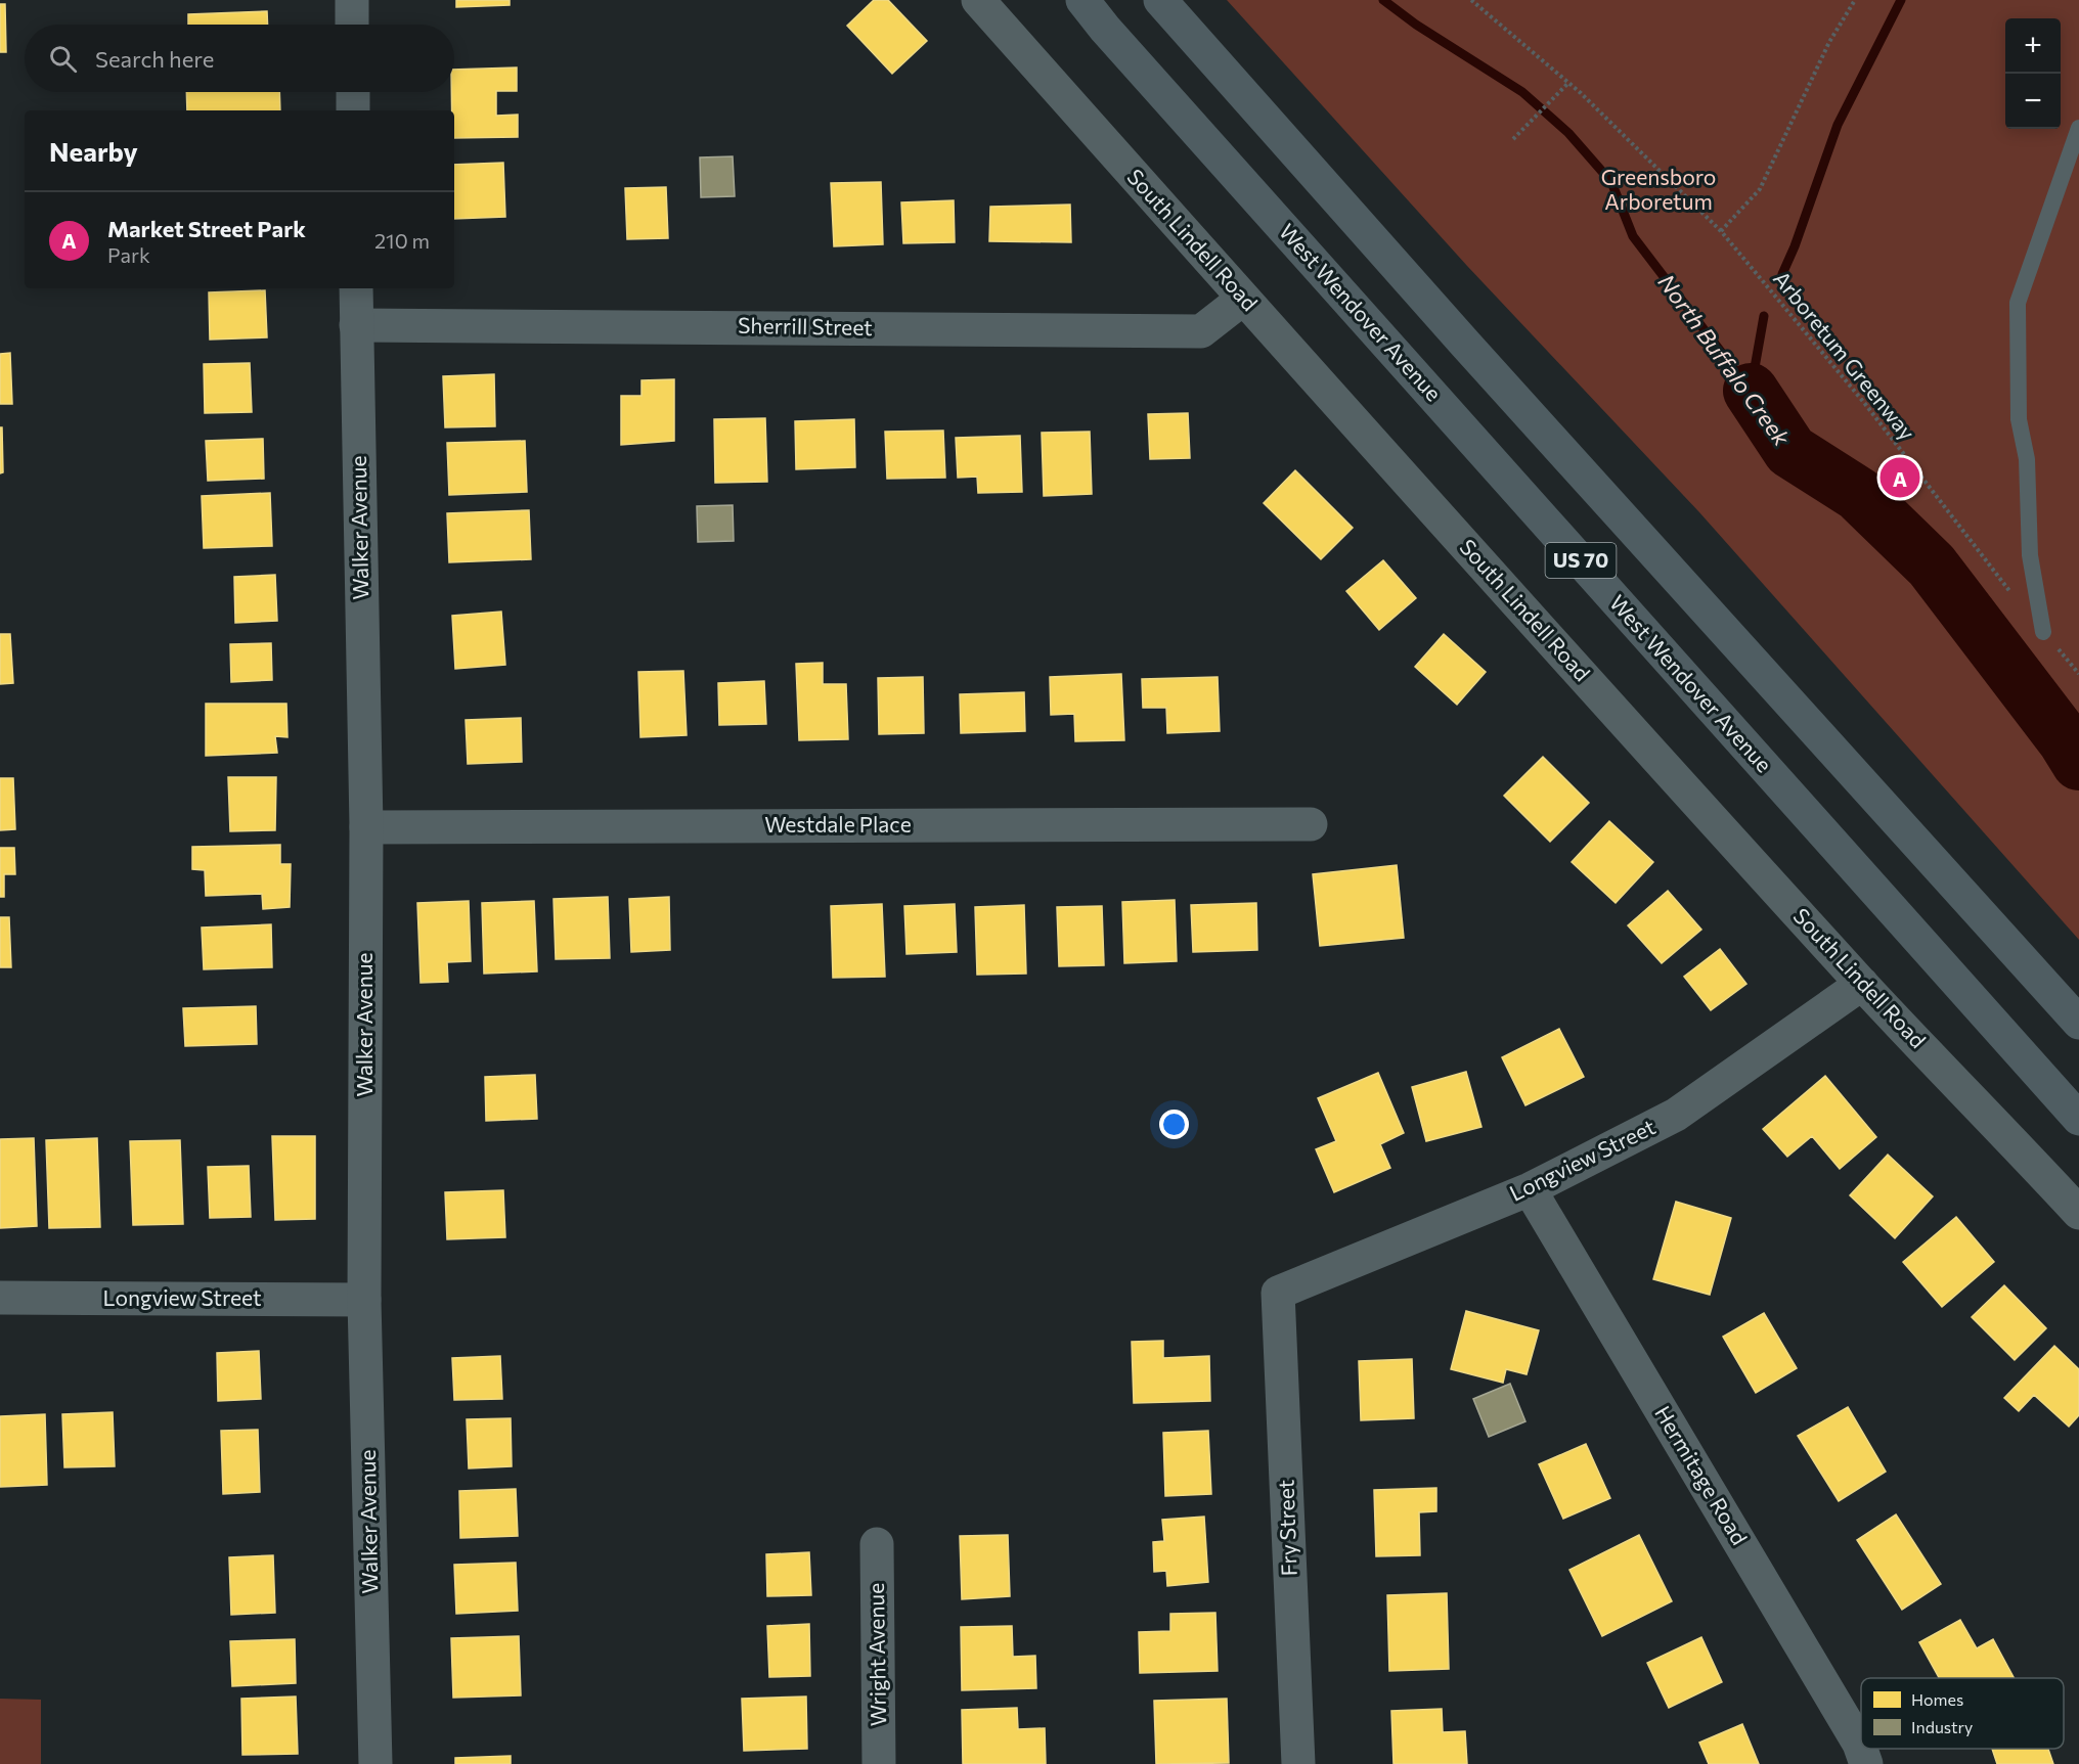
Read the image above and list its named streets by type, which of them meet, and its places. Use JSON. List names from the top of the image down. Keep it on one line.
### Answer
{"streets":{"highway":["West Wendover Avenue","US 70"],"street":["South Lindell Road","Sherrill Street","Walker Avenue","Westdale Place","Longview Street","Hermitage Road","Fry Street","Wright Avenue"],"path":["Arboretum Greenway"]},"crossings":[["South Lindell Road","Sherrill Street"],["South Lindell Road","Longview Street"],["Sherrill Street","Walker Avenue"],["Walker Avenue","Westdale Place"],["Walker Avenue","Longview Street"],["Longview Street","Hermitage Road"],["Longview Street","Fry Street"]],"water":["North Buffalo Creek"],"parks":["Greensboro Arboretum"],"legend":["Homes","Industry"],"page":{"map_buttons":["+","−"],"search":"Search here","heading":"Nearby","list":[{"mark":"A","name":"Market Street Park","note":"Park","value":"210 m"}],"pins":"A"}}
